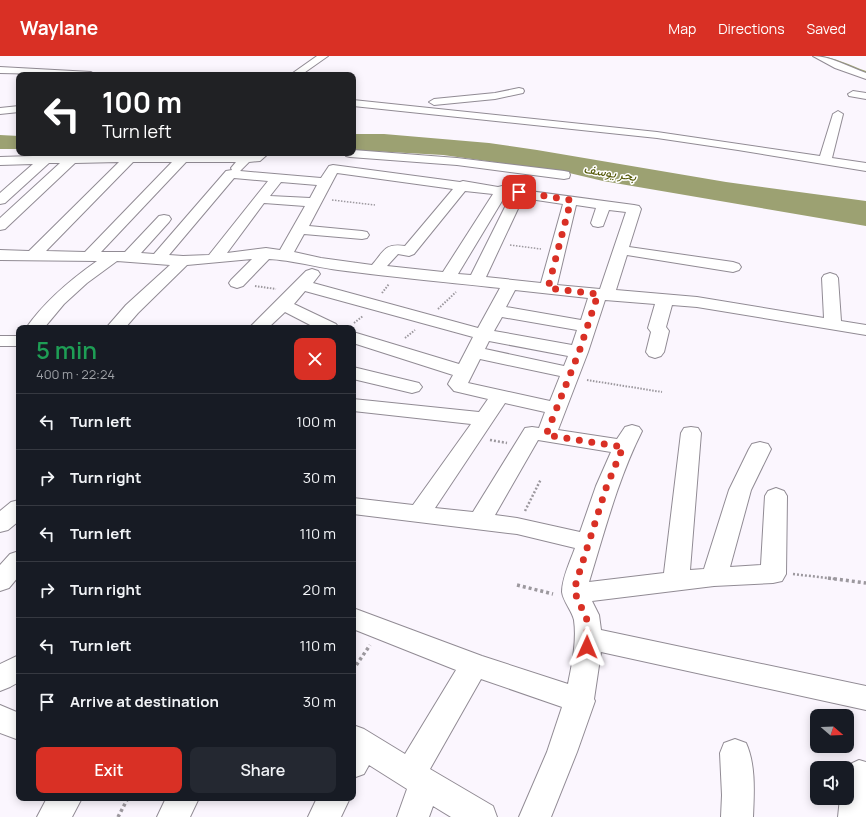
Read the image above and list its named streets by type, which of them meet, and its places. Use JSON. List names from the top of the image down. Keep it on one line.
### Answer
{"water":["بحر يوسف"],"north":"right","page":{"header":"Waylane","nav":["Map","Directions","Saved"],"turn":["100 m","Turn left"],"heading":["5 min","400 m · 22:24"],"list":[{"name":"Turn left","value":"100 m"},{"name":"Turn right","value":"30 m"},{"name":"Turn left","value":"110 m"},{"name":"Turn right","value":"20 m"},{"name":"Turn left","value":"110 m"},{"name":"Arrive at destination","value":"30 m"}],"buttons":["Exit","Share"]}}
